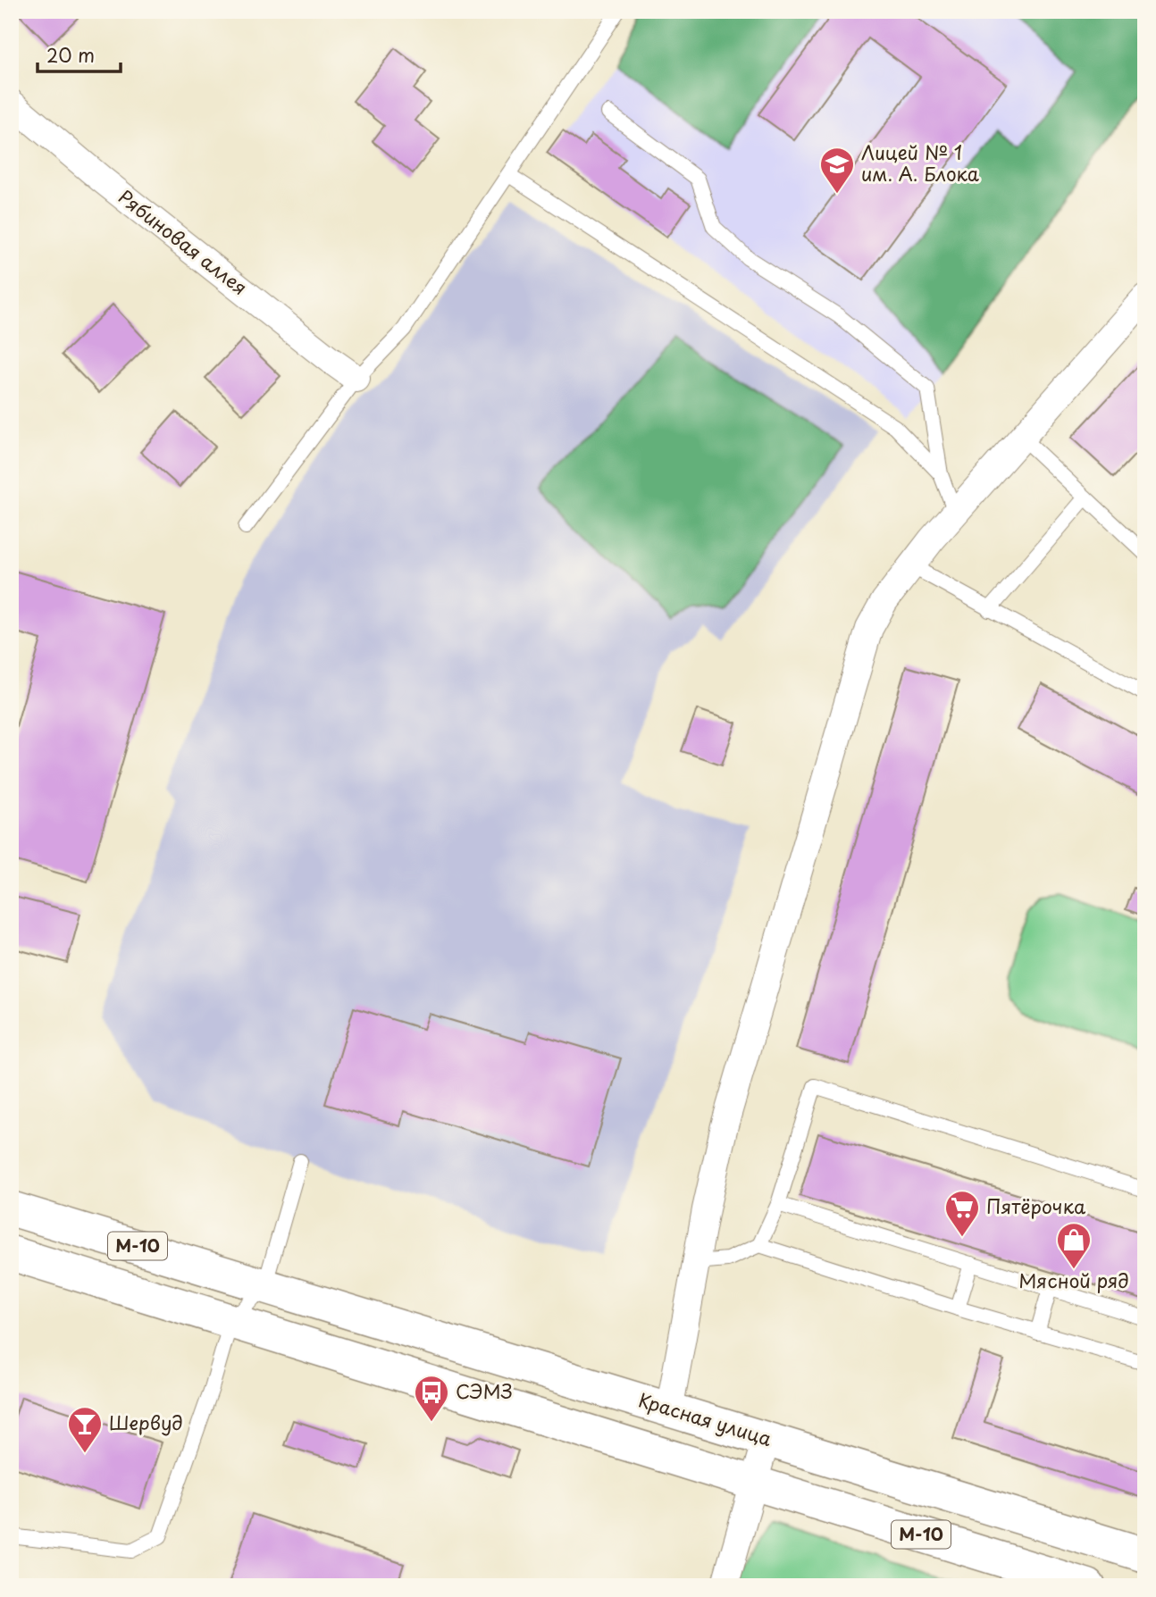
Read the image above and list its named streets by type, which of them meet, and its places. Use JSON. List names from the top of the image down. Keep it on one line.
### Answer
{"streets":{"highway":["М-10","Красная улица"],"street":["Рябиновая аллея"]},"crossings":[["М-10","Красная улица"]],"places":{"school or university":["Лицей № 1 им. А. Блока"],"supermarket":["Пятёрочка"],"shop":["Мясной ряд"],"bus stop":["СЭМЗ"],"bar":["Шервуд"]},"scale_bar":"20 m"}
